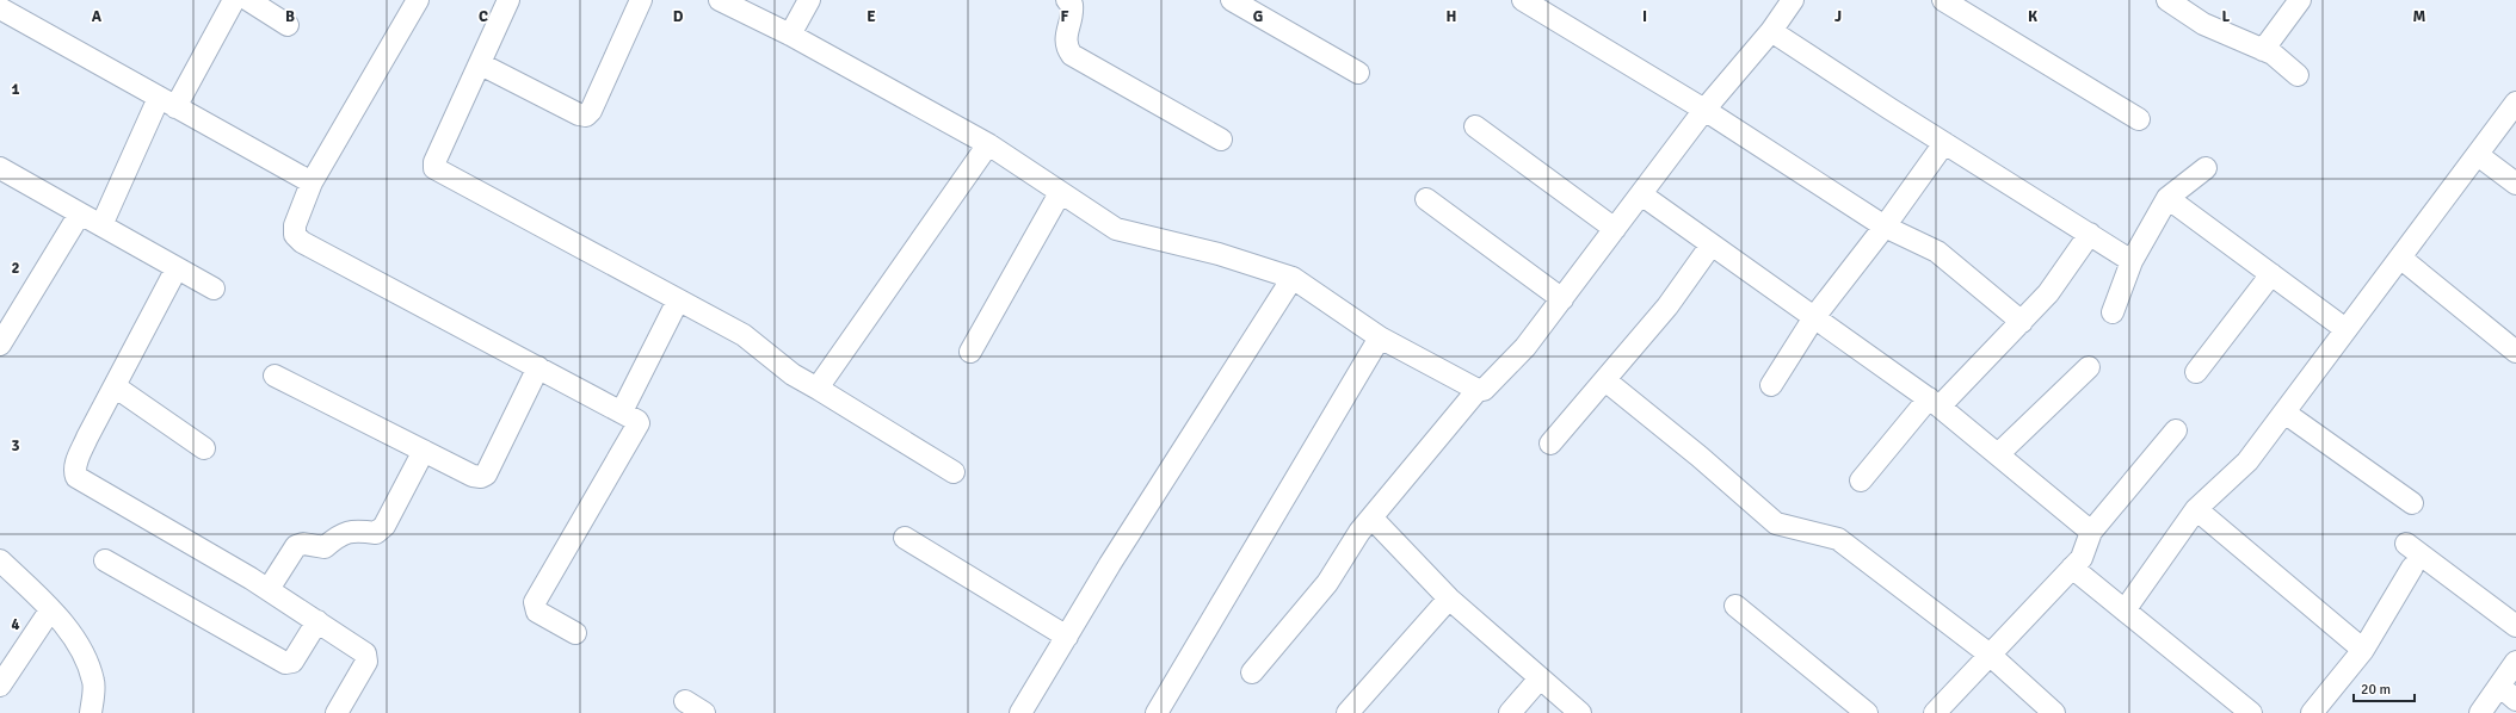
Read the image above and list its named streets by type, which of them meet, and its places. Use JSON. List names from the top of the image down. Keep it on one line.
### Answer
{"scale_bar":"20 m","grid":{"columns":["A","B","C","D","E","F","G","H","I","J","K","L","M"],"rows":["1","2","3","4"]}}
